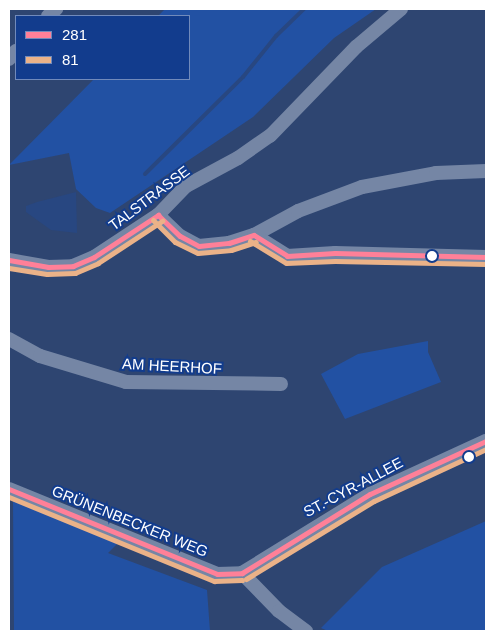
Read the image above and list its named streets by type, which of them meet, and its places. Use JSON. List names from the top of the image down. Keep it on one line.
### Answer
{"streets":{"street":["TALSTRASSE","AM HEERHOF","ST.-CYR-ALLEE","GRÜNENBECKER WEG"]},"crossings":[["ST.-CYR-ALLEE","GRÜNENBECKER WEG"]],"lines":["transit line 281","transit line 81"],"legend":["281","81"]}
